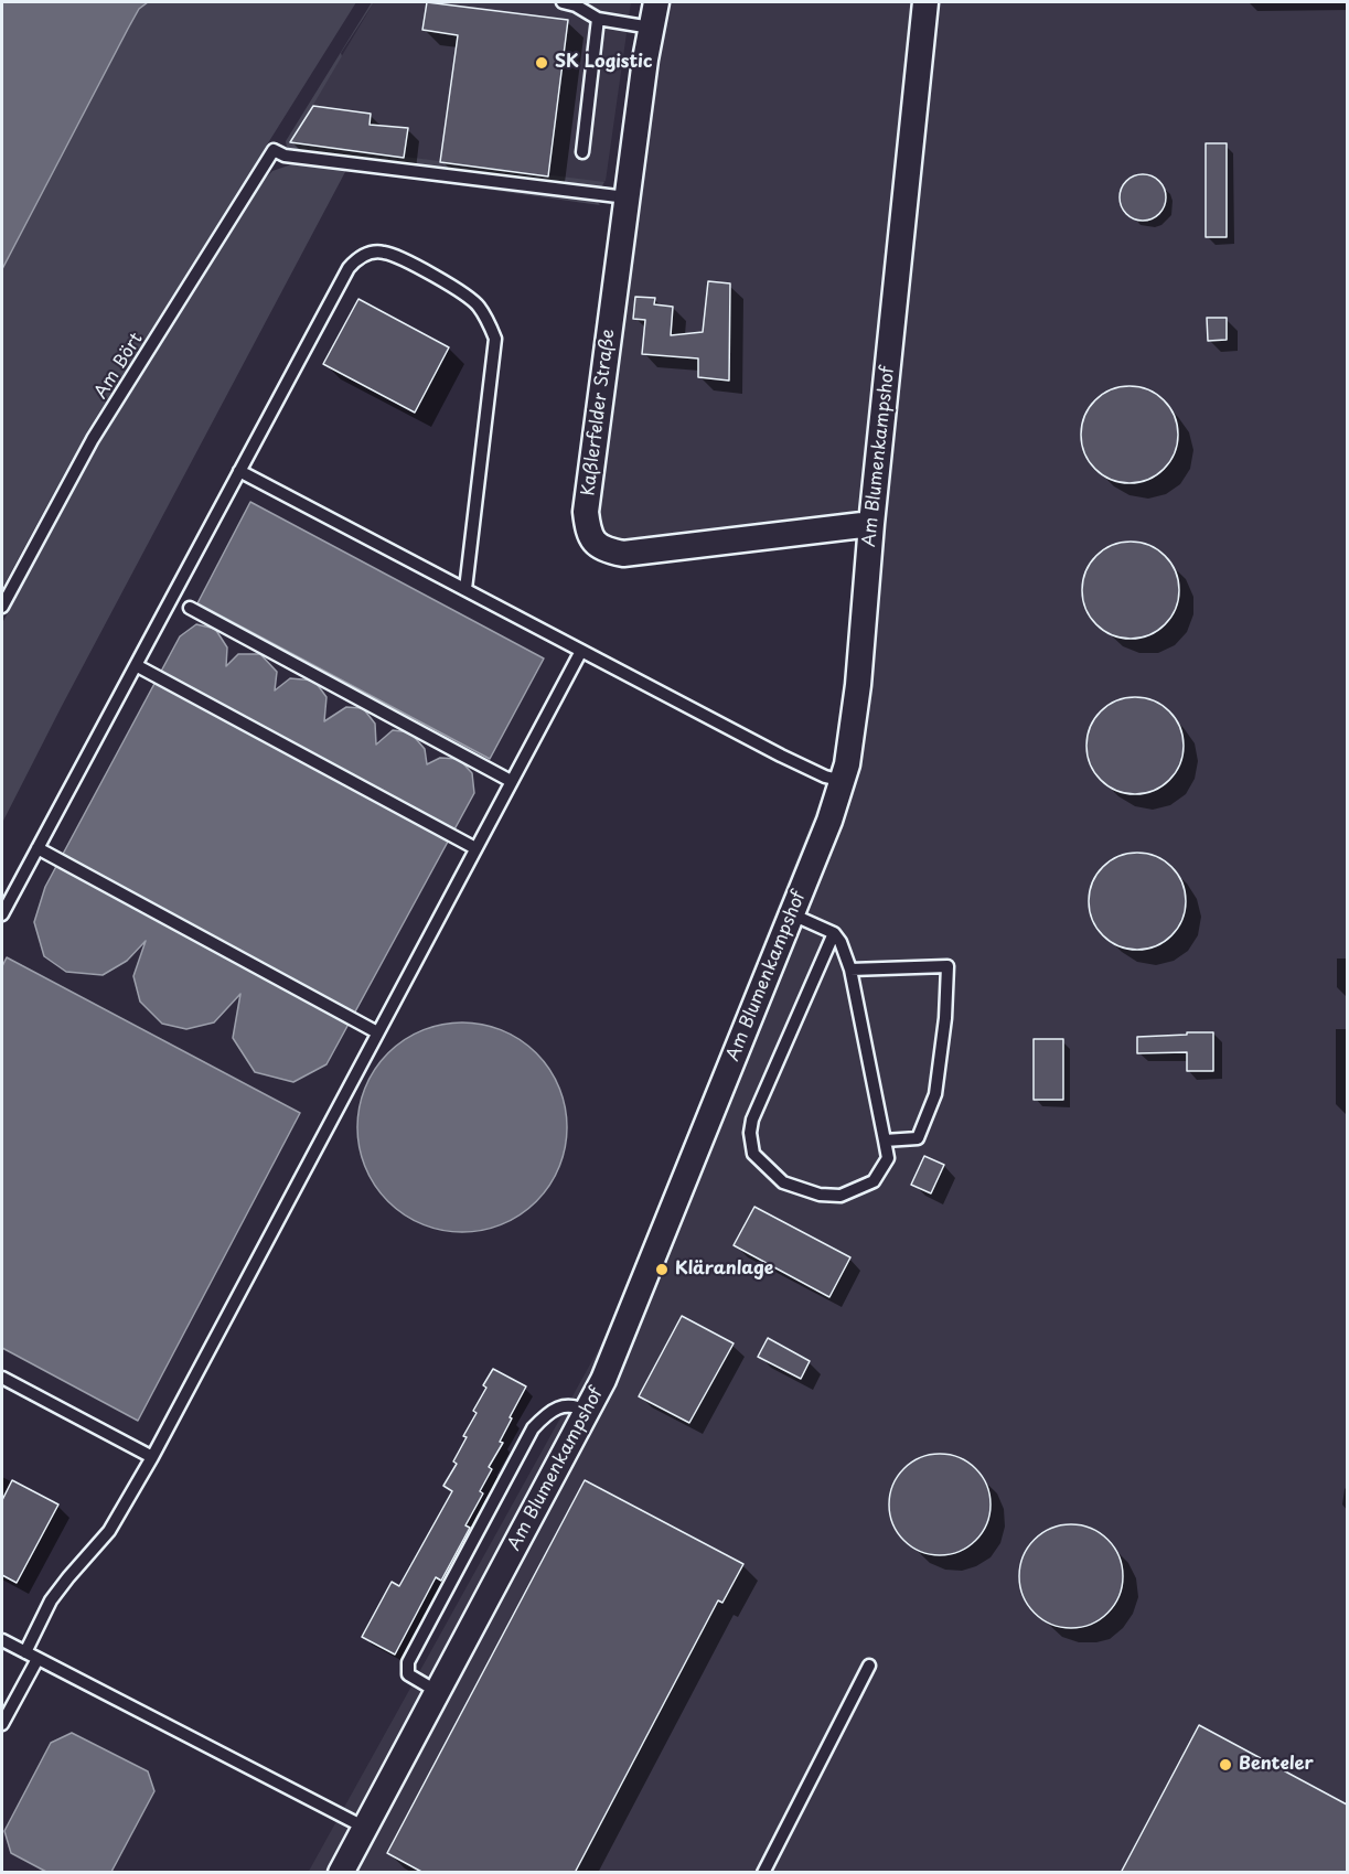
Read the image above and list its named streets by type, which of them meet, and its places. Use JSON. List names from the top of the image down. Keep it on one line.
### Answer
{"streets":{"street":["Kaßlerfelder Straße","Am Blumenkampshof"],"lane":["Am Bört"]},"crossings":[["Am Bört","Kaßlerfelder Straße"],["Kaßlerfelder Straße","Am Blumenkampshof"]],"places":["SK Logistic","Kläranlage","Benteler"]}
